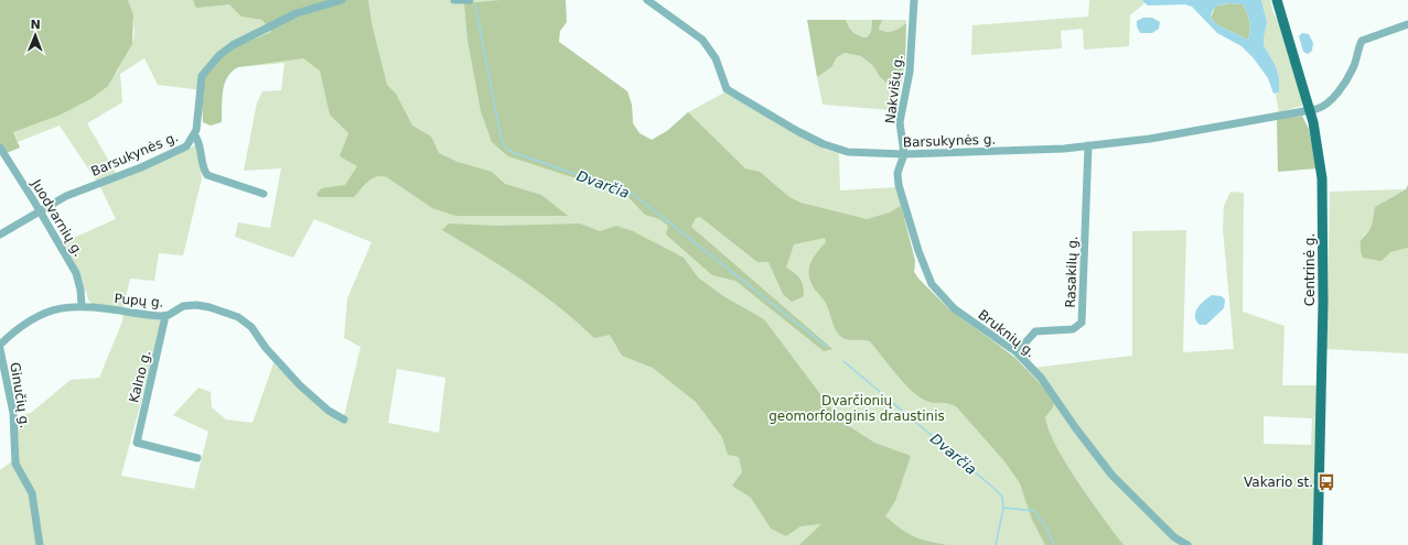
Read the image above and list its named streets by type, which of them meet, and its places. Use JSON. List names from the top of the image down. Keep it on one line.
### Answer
{"streets":{"main road":["Centrinė g."],"street":["Nakvišų g.","Barsukynės g.","Juodvarnių g.","Rasakilų g.","Pupų g.","Bruknių g.","Kalno g.","Ginučių g."]},"crossings":[["Nakvišų g.","Barsukynės g."],["Nakvišų g.","Bruknių g."],["Barsukynės g.","Juodvarnių g."],["Barsukynės g.","Centrinė g."],["Barsukynės g.","Rasakilų g."],["Barsukynės g.","Bruknių g."],["Juodvarnių g.","Pupų g."],["Rasakilų g.","Bruknių g."],["Pupų g.","Kalno g."]],"water":["Dvarčia"],"parks":["Dvarčionių geomorfologinis draustinis"],"places":{"bus stop":["Vakario st."]},"north":"top"}
